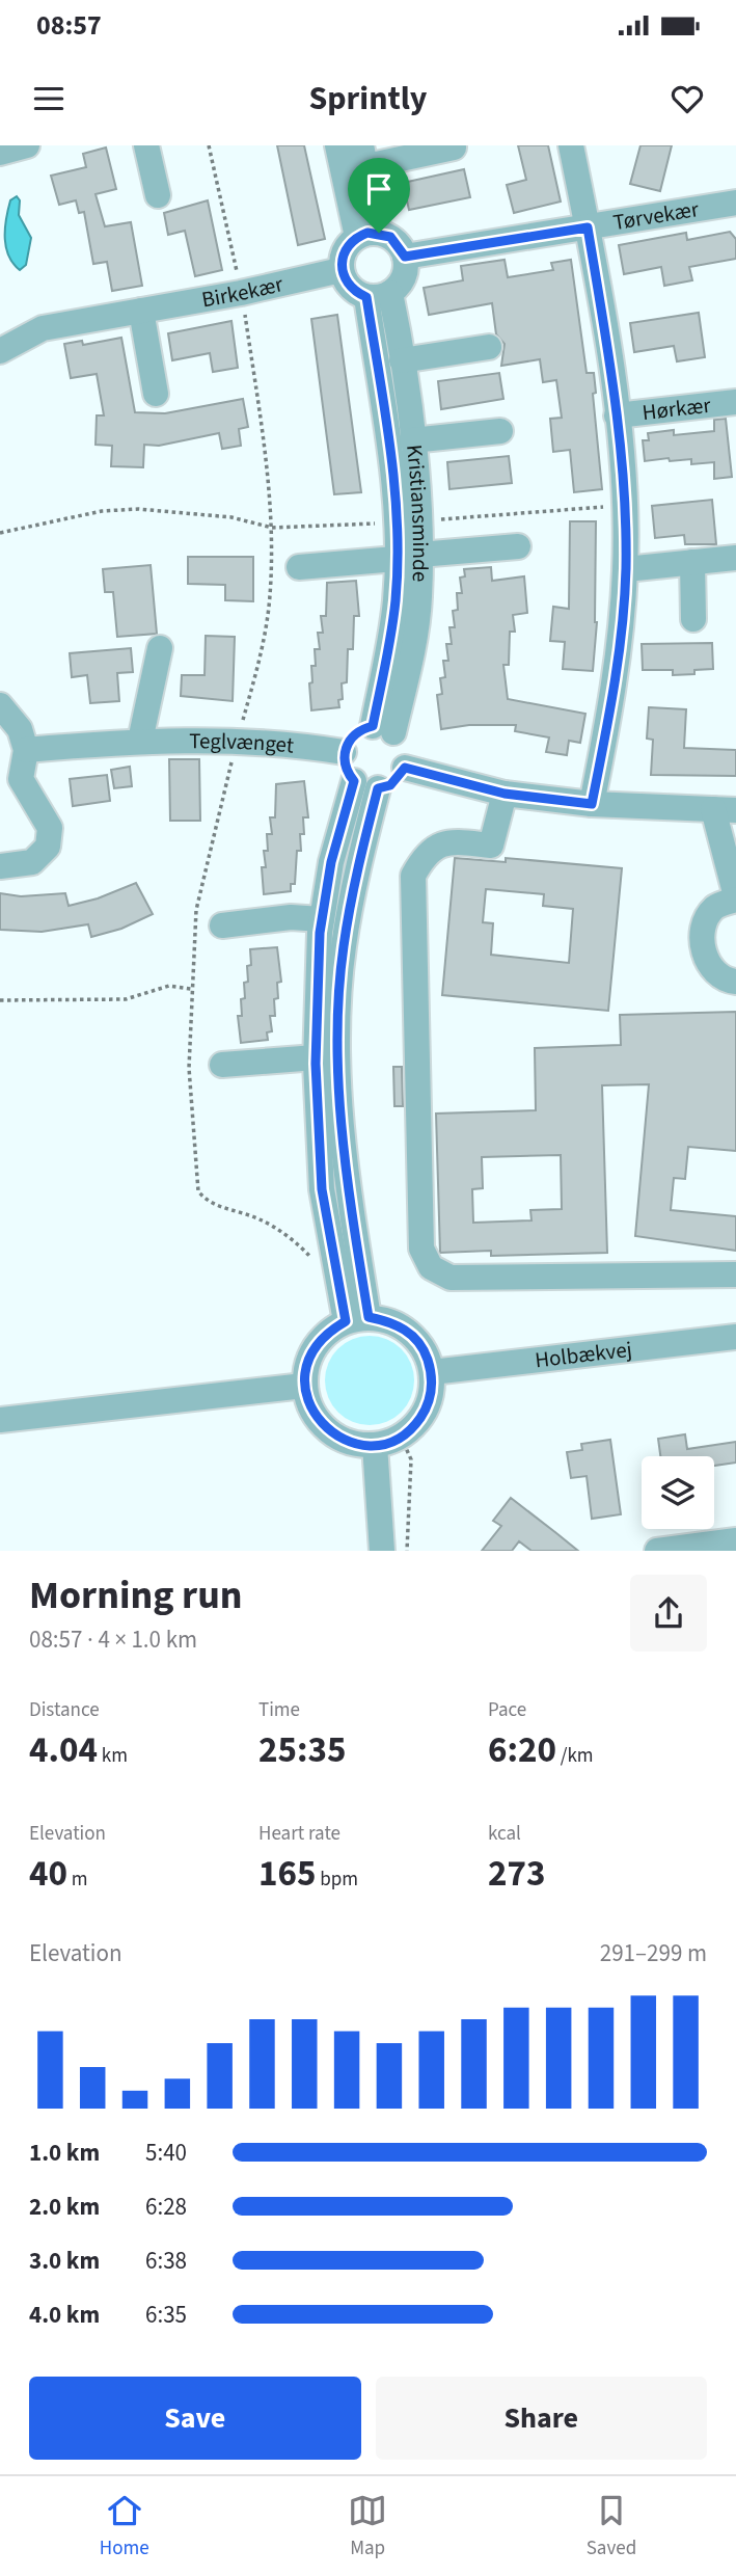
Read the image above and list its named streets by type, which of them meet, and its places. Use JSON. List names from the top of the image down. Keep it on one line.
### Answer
{"streets":{"street":["Tørvekær","Birkekær","Hørkær","Kristiansminde","Teglvænget","Holbækvej"]},"crossings":[["Tørvekær","Birkekær"],["Tørvekær","Kristiansminde"],["Birkekær","Kristiansminde"],["Kristiansminde","Teglvænget"]],"page":{"status":"08:57","header":"Sprintly","heading":["Morning run","08:57 · 4 × 1.0 km"],"stats":[["Distance","4.04 km"],["Time","25:35"],["Pace","6:20 /km"],["Elevation","40 m"],["Heart rate","165 bpm"],["kcal","273"]],"chart":["Elevation","291–299 m"],"list":[{"name":"1.0 km","note":"5:40"},{"name":"2.0 km","note":"6:28"},{"name":"3.0 km","note":"6:38"},{"name":"4.0 km","note":"6:35"}],"buttons":["Save","Share"],"tabs":["Home","Map","Saved"]}}
